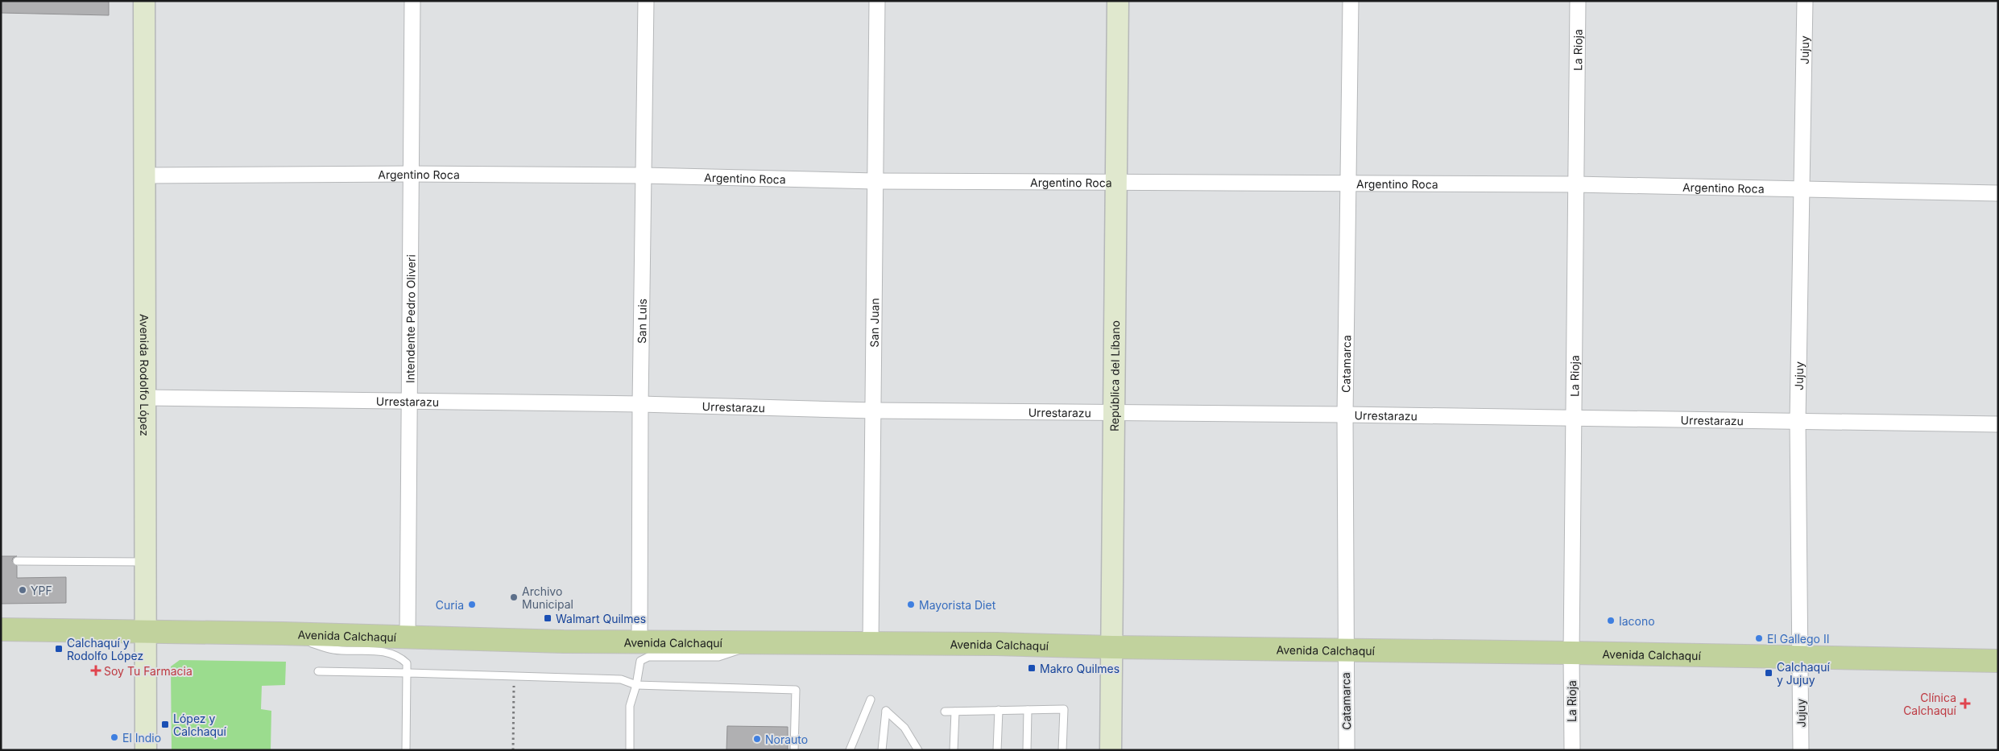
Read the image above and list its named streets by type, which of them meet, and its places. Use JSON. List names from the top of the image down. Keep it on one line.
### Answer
{"streets":{"main road":["Avenida Calchaquí"],"street":["La Rioja","Jujuy","Argentino Roca","Intendente Pedro Oliveri","San Luis","San Juan","Catamarca","República del Líbano","Avenida Rodolfo López","Urrestarazu"]},"crossings":[["La Rioja","Argentino Roca"],["La Rioja","Urrestarazu"],["La Rioja","Avenida Calchaquí"],["Jujuy","Argentino Roca"],["Jujuy","Urrestarazu"],["Jujuy","Avenida Calchaquí"],["Argentino Roca","Intendente Pedro Oliveri"],["Argentino Roca","San Luis"],["Argentino Roca","San Juan"],["Argentino Roca","Catamarca"],["Argentino Roca","República del Líbano"],["Argentino Roca","Avenida Rodolfo López"],["Intendente Pedro Oliveri","Urrestarazu"],["Intendente Pedro Oliveri","Avenida Calchaquí"],["San Luis","Urrestarazu"],["San Luis","Avenida Calchaquí"],["San Juan","Urrestarazu"],["San Juan","Avenida Calchaquí"],["Catamarca","Urrestarazu"],["Catamarca","Avenida Calchaquí"],["República del Líbano","Urrestarazu"],["República del Líbano","Avenida Calchaquí"],["Avenida Rodolfo López","Urrestarazu"],["Avenida Rodolfo López","Avenida Calchaquí"]],"places":{"other":["YPF","Archivo Municipal","Curia","Mayorista Diet","Iacono","El Gallego II","El Indio","Norauto"],"transit":["Walmart Quilmes","Calchaquí y Rodolfo López","Makro Quilmes","Calchaquí y Jujuy","López y Calchaquí"],"health":["Soy Tu Farmacia","Clínica Calchaquí"]}}
